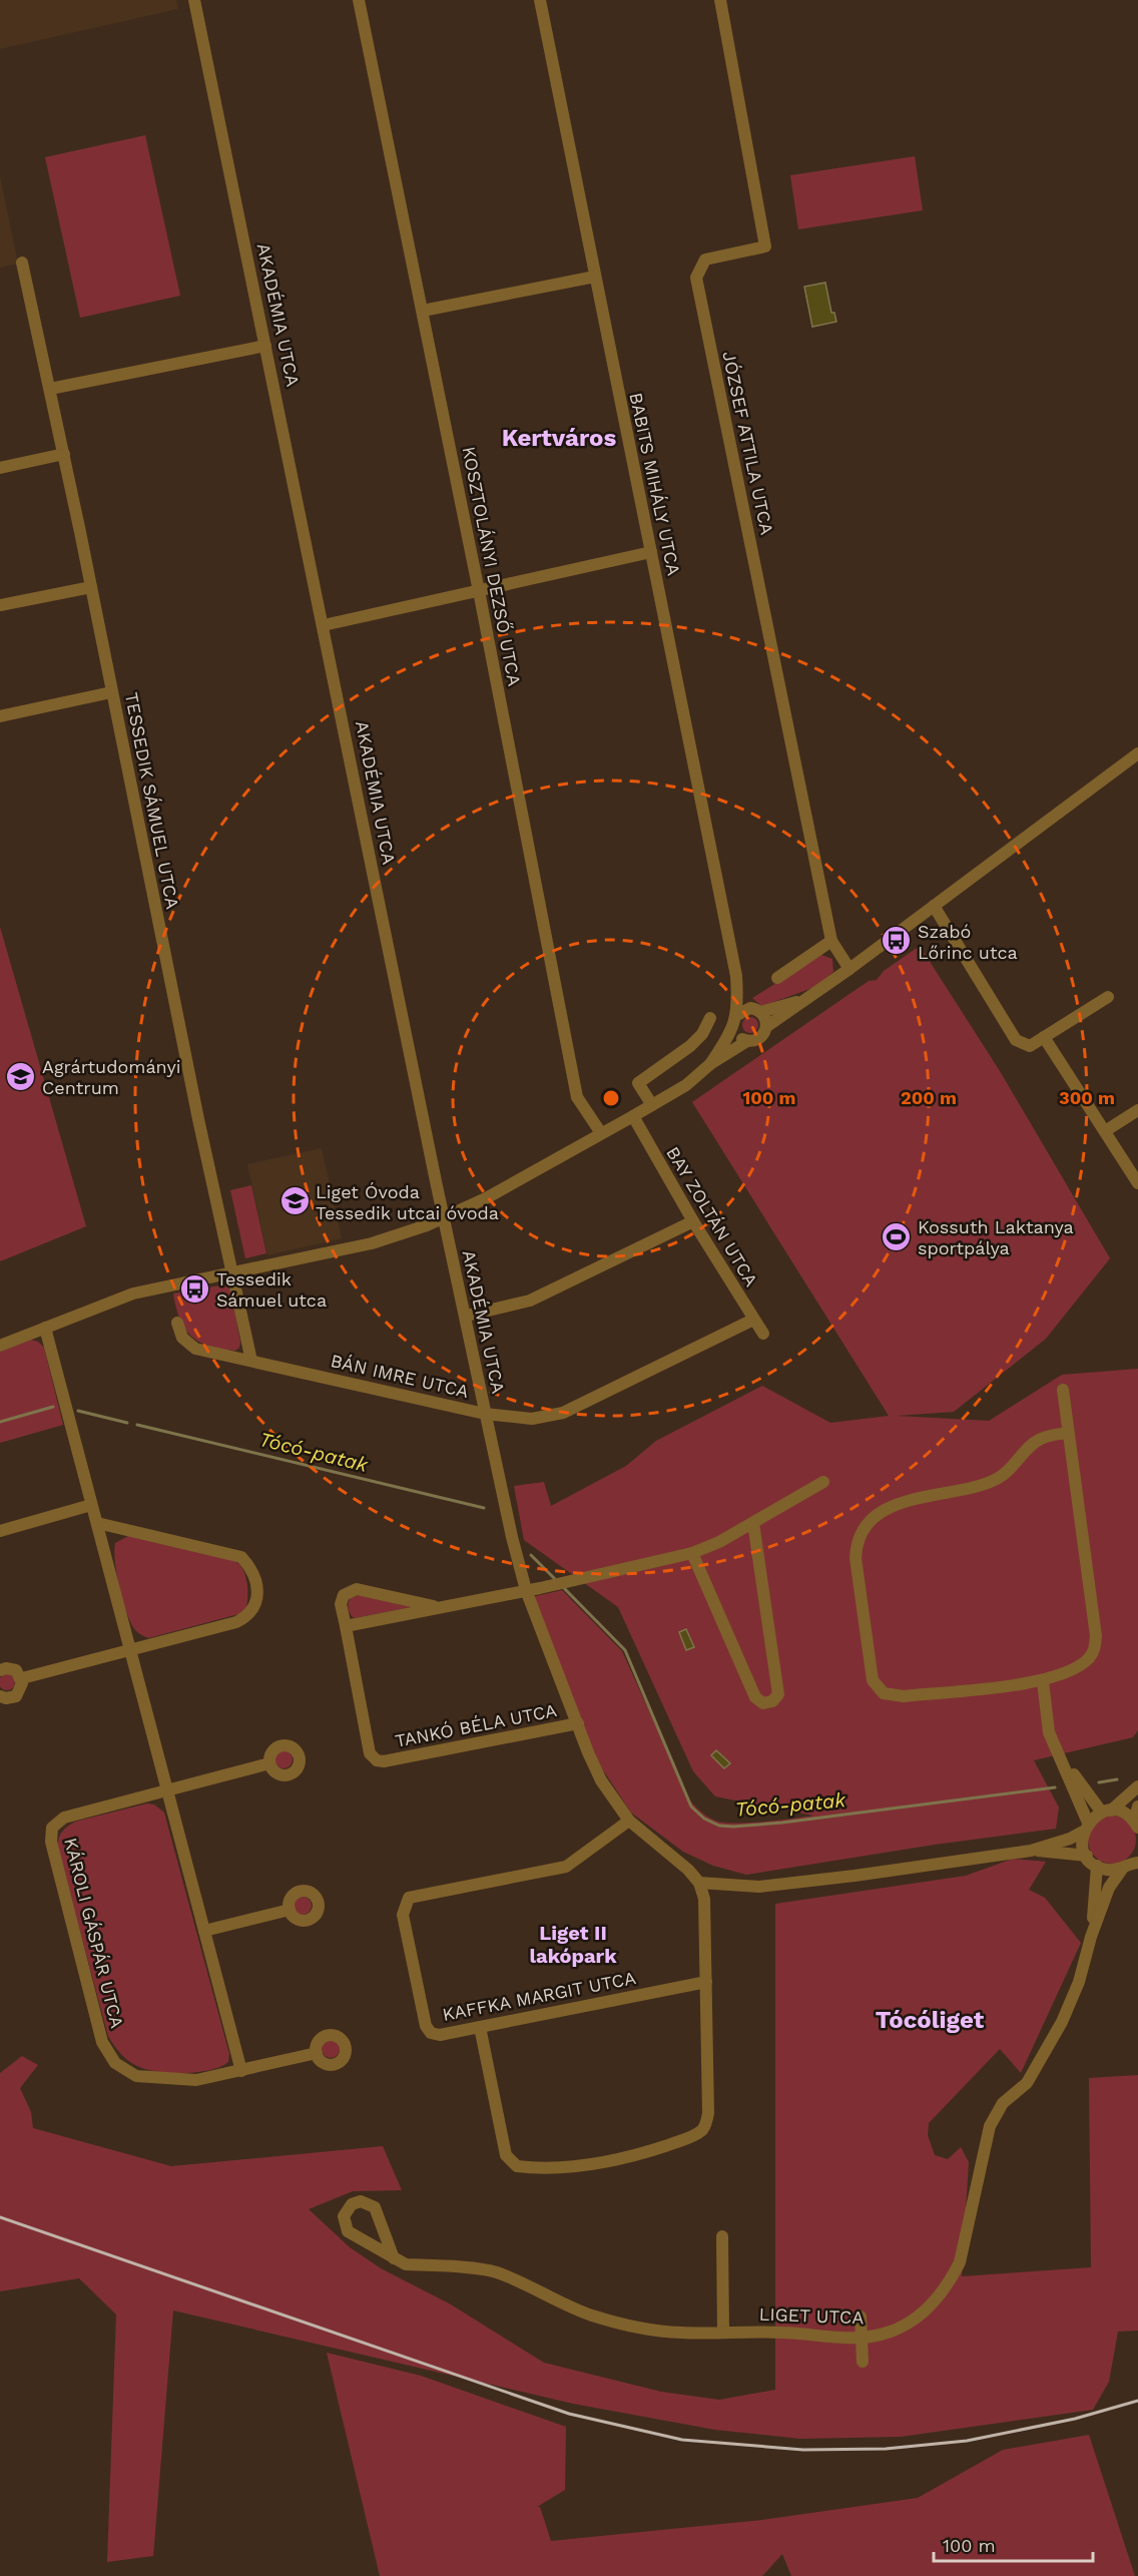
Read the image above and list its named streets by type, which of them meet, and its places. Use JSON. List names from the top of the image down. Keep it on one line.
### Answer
{"streets":{"street":["AKADÉMIA UTCA","JÓZSEF ATTILA UTCA","BABITS MIHÁLY UTCA","KOSZTOLÁNYI DEZSŐ UTCA","TESSEDIK SÁMUEL UTCA","BAY ZOLTÁN UTCA","BÁN IMRE UTCA","TANKÓ BÉLA UTCA","KÁROLI GÁSPÁR UTCA","KAFFKA MARGIT UTCA","LIGET UTCA"]},"crossings":[["AKADÉMIA UTCA","BÁN IMRE UTCA"],["AKADÉMIA UTCA","TANKÓ BÉLA UTCA"],["AKADÉMIA UTCA","KAFFKA MARGIT UTCA"],["TESSEDIK SÁMUEL UTCA","BÁN IMRE UTCA"],["BAY ZOLTÁN UTCA","BÁN IMRE UTCA"]],"districts":["Kertváros","Liget II lakópark","Tócóliget"],"water":["Tócó-patak"],"places":{"bus stop":["Szabó Lőrinc utca","Tessedik Sámuel utca"],"school or university":["Agrártudományi Centrum","Liget Óvoda Tessedik utcai óvoda"],"sports":["Kossuth Laktanya sportpálya"]},"scale_bar":"100 m","rings":["100 m","200 m","300 m"]}
